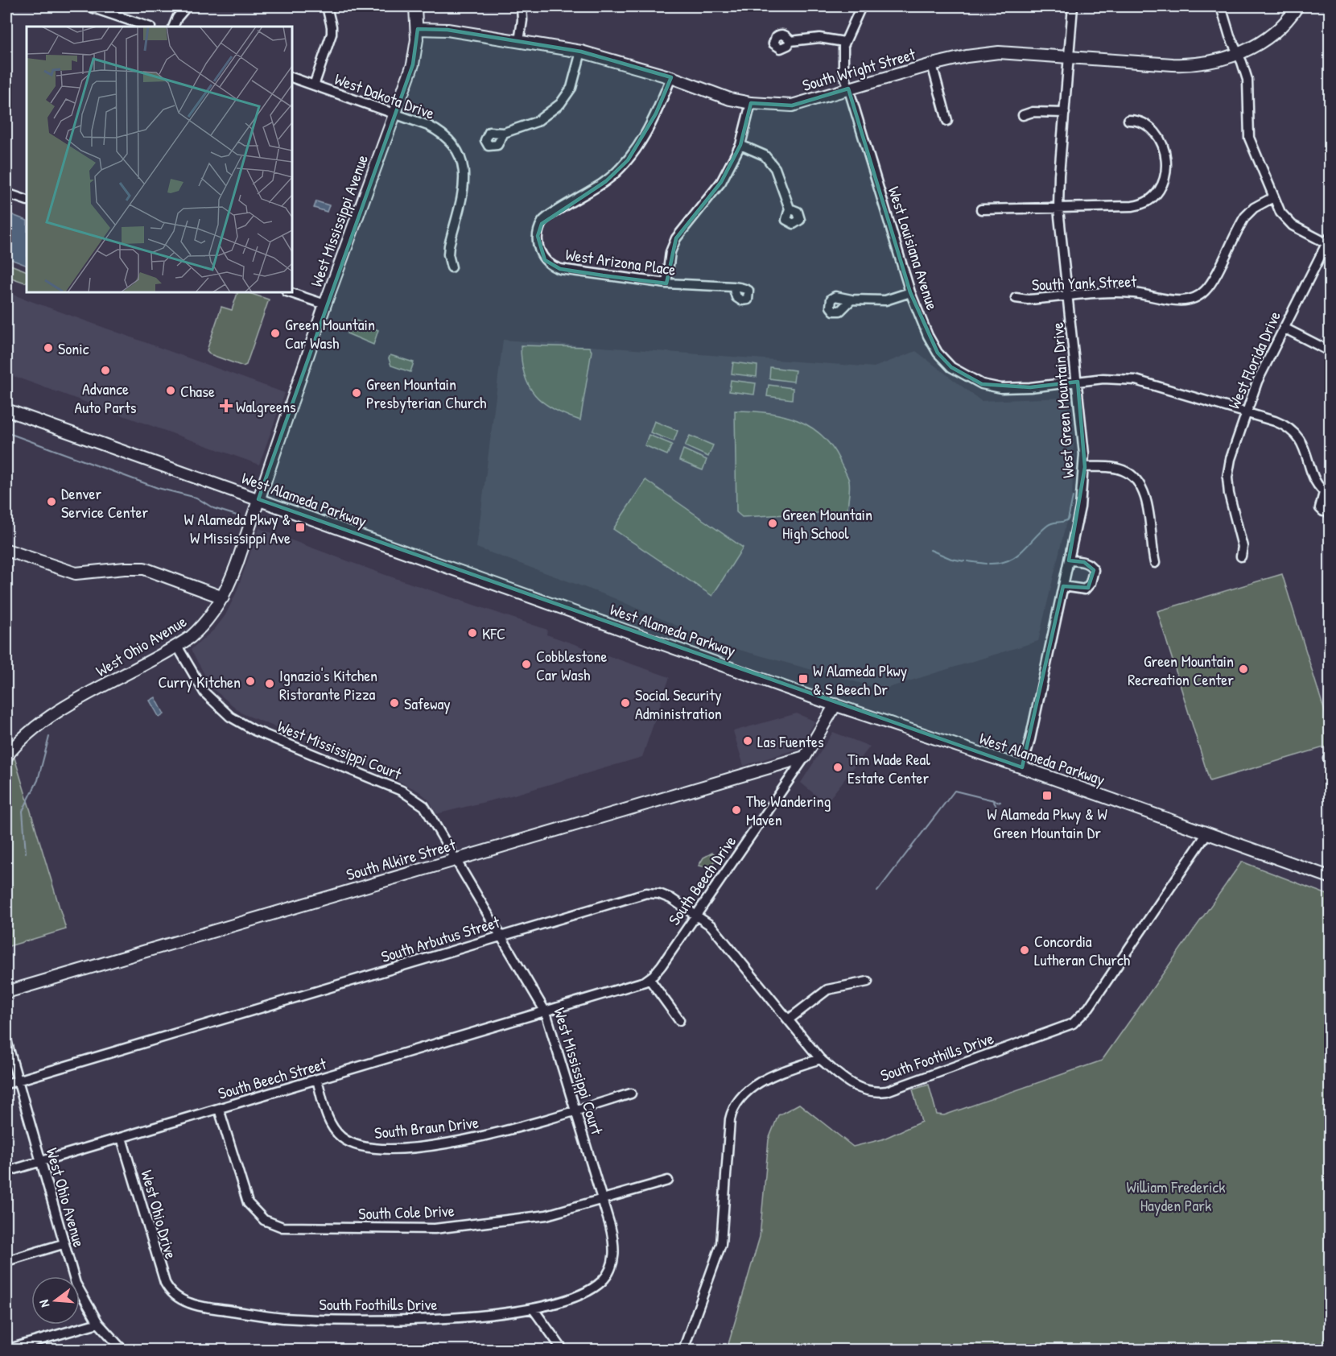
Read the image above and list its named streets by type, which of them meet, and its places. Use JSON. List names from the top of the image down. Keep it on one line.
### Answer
{"streets":{"street":["South Wright Street","West Dakota Drive","West Mississippi Avenue","West Louisiana Avenue","West Arizona Place","South Yank Street","West Florida Drive","West Green Mountain Drive","West Alameda Parkway","West Ohio Avenue","West Mississippi Court","South Alkire Street","South Beech Drive","South Arbutus Street","South Foothills Drive","South Beech Street","South Braun Drive","South Cole Drive","West Ohio Drive"]},"crossings":[["South Wright Street","West Mississippi Avenue"],["South Wright Street","West Louisiana Avenue"],["South Wright Street","West Arizona Place"],["South Wright Street","West Green Mountain Drive"],["West Dakota Drive","West Mississippi Avenue"],["West Mississippi Avenue","West Alameda Parkway"],["West Mississippi Avenue","West Ohio Avenue"],["West Louisiana Avenue","West Florida Drive"],["West Louisiana Avenue","West Green Mountain Drive"],["South Yank Street","West Green Mountain Drive"],["West Green Mountain Drive","West Alameda Parkway"],["West Alameda Parkway","West Ohio Avenue"],["West Alameda Parkway","South Beech Drive"],["West Alameda Parkway","South Foothills Drive"],["West Ohio Avenue","West Mississippi Court"],["West Ohio Avenue","South Arbutus Street"],["West Ohio Avenue","South Beech Street"],["West Mississippi Court","South Alkire Street"],["West Mississippi Court","South Beech Drive"],["West Mississippi Court","South Arbutus Street"],["West Mississippi Court","South Foothills Drive"],["West Mississippi Court","South Beech Street"],["West Mississippi Court","South Braun Drive"],["West Mississippi Court","South Cole Drive"],["South Alkire Street","South Beech Drive"],["South Beech Drive","South Arbutus Street"],["South Beech Drive","South Beech Street"],["South Arbutus Street","South Foothills Drive"],["South Foothills Drive","West Ohio Drive"],["South Beech Street","South Braun Drive"],["South Beech Street","South Cole Drive"],["South Beech Street","West Ohio Drive"]],"parks":["William Frederick Hayden Park"],"places":{"other":["Green Mountain Car Wash","Sonic","Advance Auto Parts","Chase","Green Mountain Presbyterian Church","Denver Service Center","Green Mountain High School","KFC","Cobblestone Car Wash","Green Mountain Recreation Center","Curry Kitchen","Ignazio's Kitchen Ristorante Pizza","Safeway","Social Security Administration","Las Fuentes","Tim Wade Real Estate Center","The Wandering Maven","Concordia Lutheran Church"],"health":["Walgreens"],"transit":["W Alameda Pkwy & W Mississippi Ave","W Alameda Pkwy & S Beech Dr","W Alameda Pkwy & W Green Mountain Dr"]},"north":"left"}
